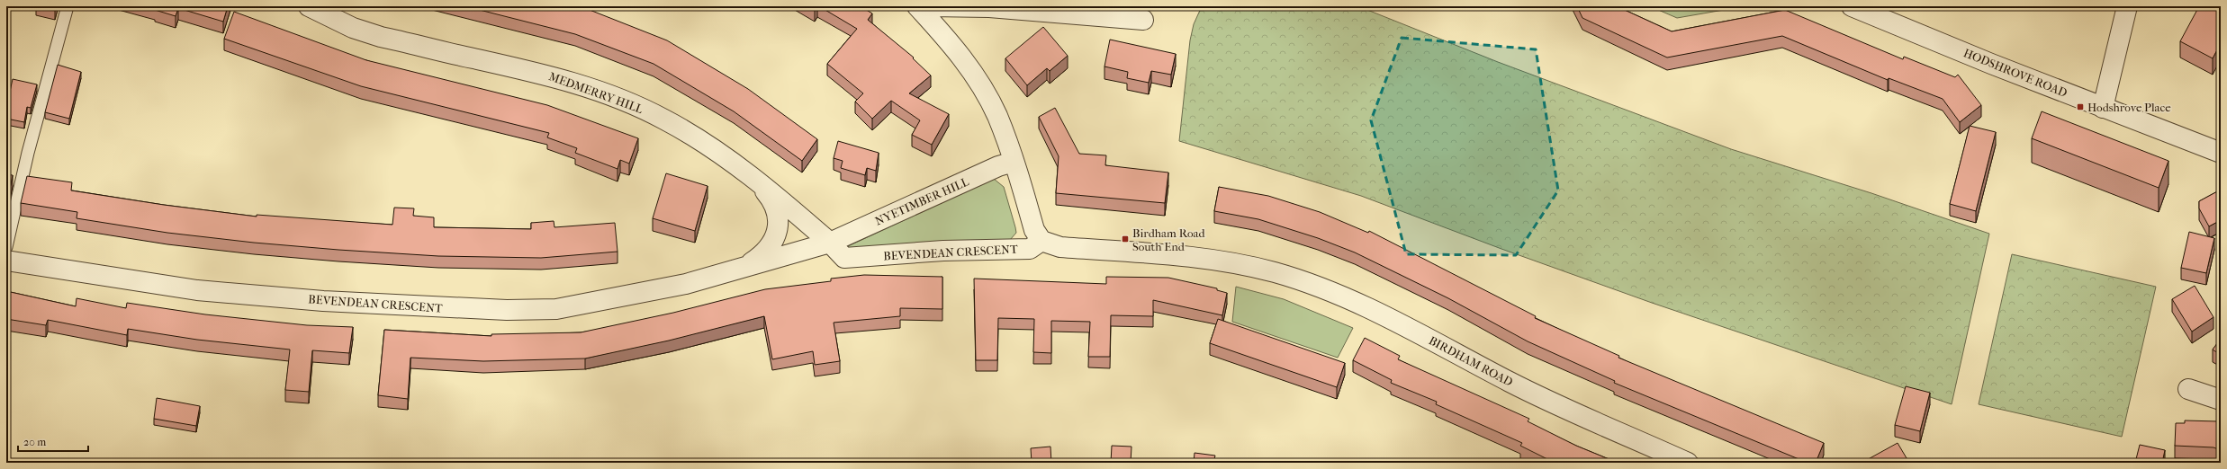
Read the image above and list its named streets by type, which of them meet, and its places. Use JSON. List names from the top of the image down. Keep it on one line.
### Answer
{"streets":{"street":["HODSHROVE ROAD","MEDMERRY HILL","NYETIMBER HILL","BEVENDEAN CRESCENT","BIRDHAM ROAD"]},"crossings":[["MEDMERRY HILL","NYETIMBER HILL"],["MEDMERRY HILL","BEVENDEAN CRESCENT"],["NYETIMBER HILL","BEVENDEAN CRESCENT"],["BEVENDEAN CRESCENT","BIRDHAM ROAD"]],"places":{"transit":["Hodshrove Place","Birdham Road South End"]},"scale_bar":"20 m"}
